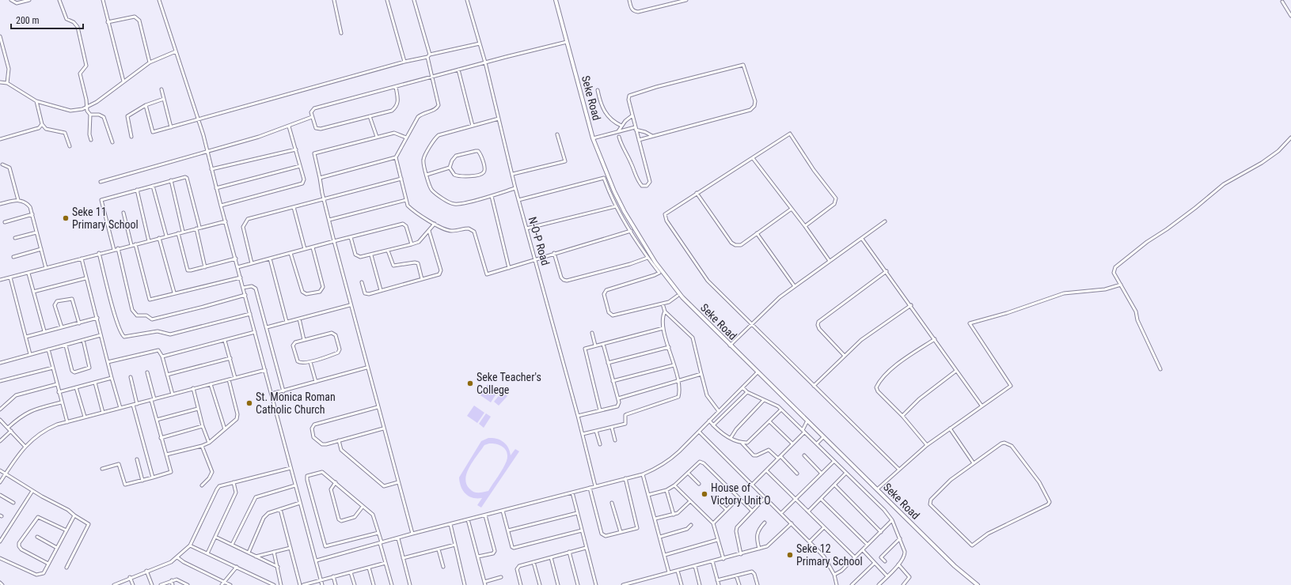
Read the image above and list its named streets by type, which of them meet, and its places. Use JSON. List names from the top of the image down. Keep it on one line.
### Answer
{"streets":{"main road":["Seke Road"],"street":["N-O-P Road"]},"places":["Seke 11 Primary School","Seke Teacher's College","St. Monica Roman Catholic Church","House of Victory Unit O","Seke 12 Primary School"],"scale_bar":"200 m"}
